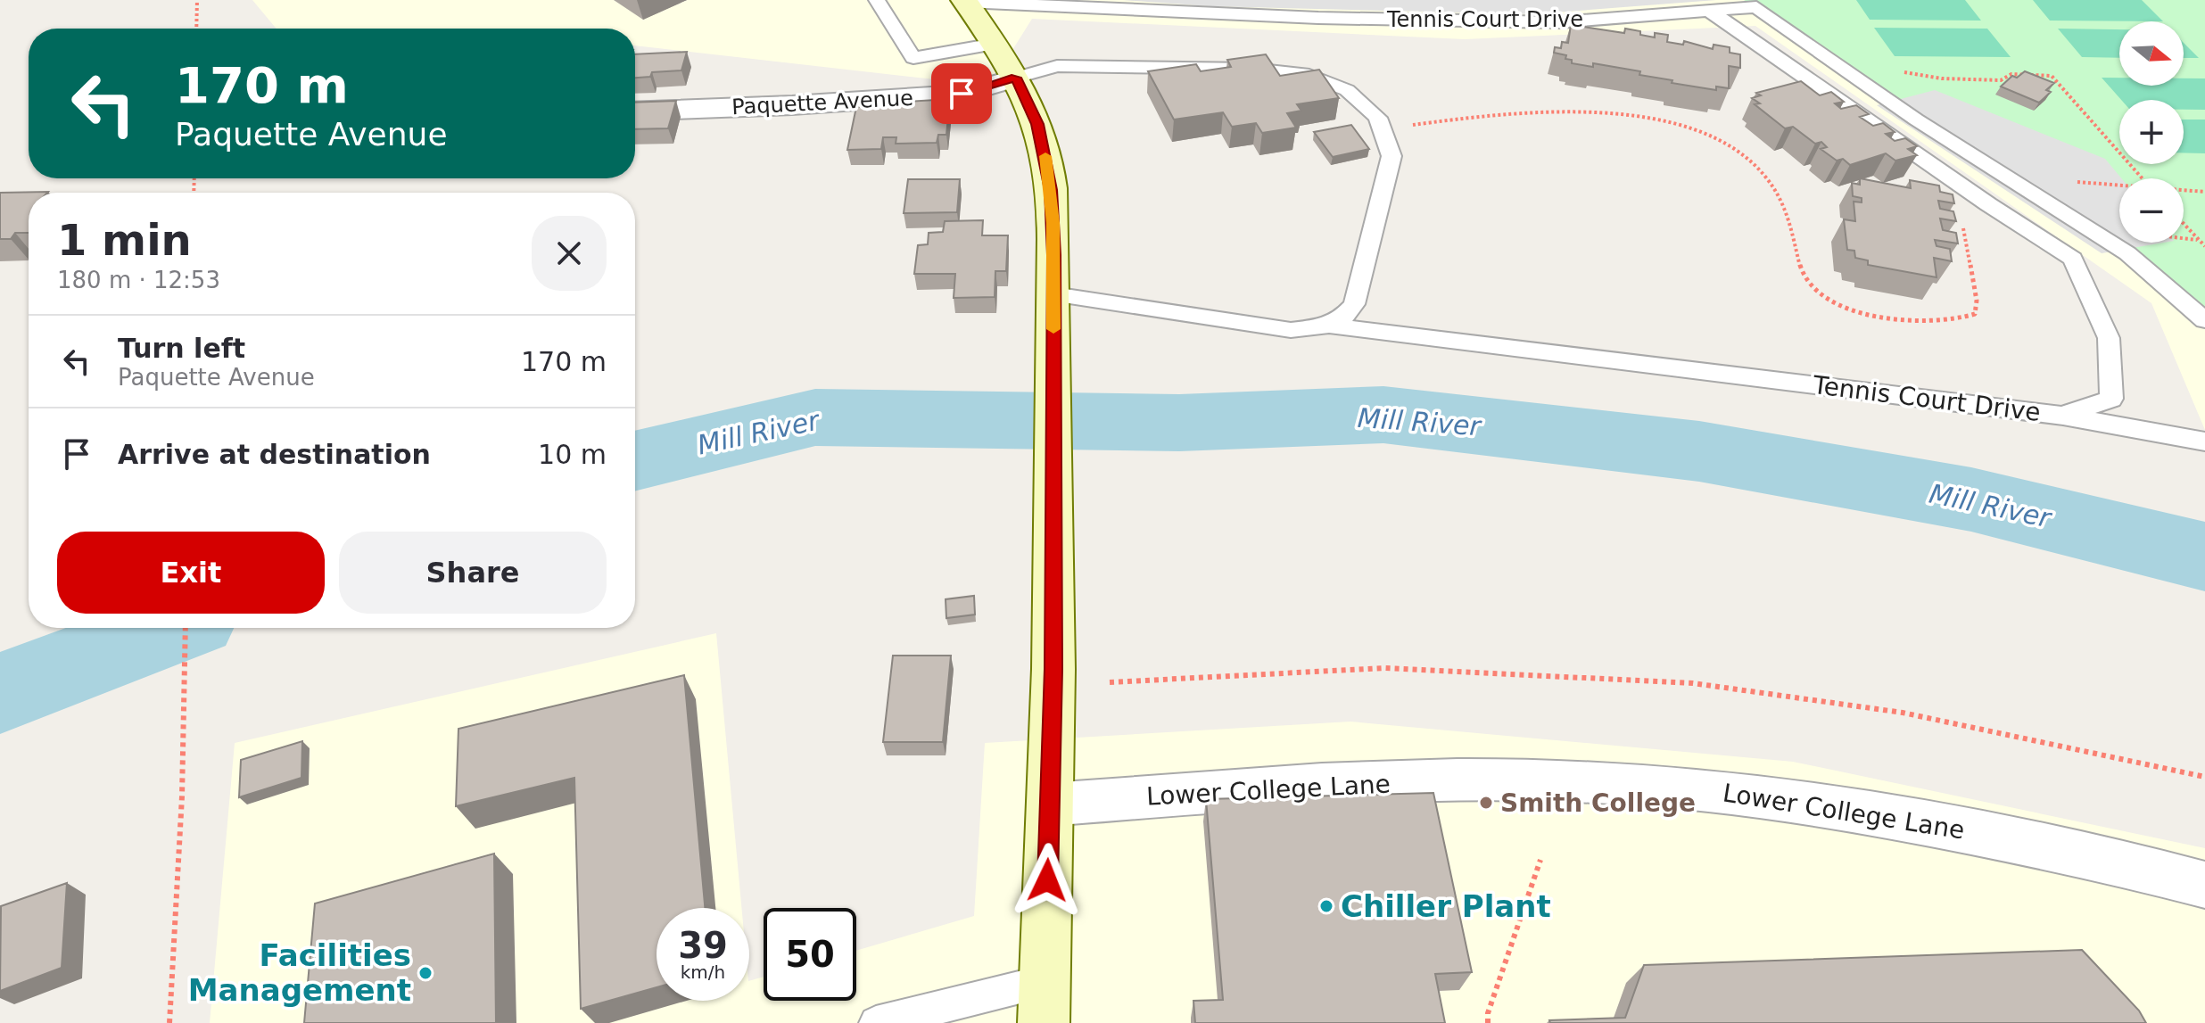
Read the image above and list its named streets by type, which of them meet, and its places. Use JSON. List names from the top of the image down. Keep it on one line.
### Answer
{"streets":{"street":["Paquette Avenue","Lower College Lane"],"lane":["Tennis Court Drive"]},"water":["Mill River"],"places":["Smith College","Chiller Plant","Facilities Management"],"north":"right","page":{"map_buttons":["+","−"],"turn":["170 m","Paquette Avenue"],"heading":["1 min","180 m · 12:53"],"list":[{"name":"Turn left","note":"Paquette Avenue","value":"170 m"},{"name":"Arrive at destination","value":"10 m"}],"buttons":["Exit","Share"],"speed":"39 km/h","limit":"50"}}
